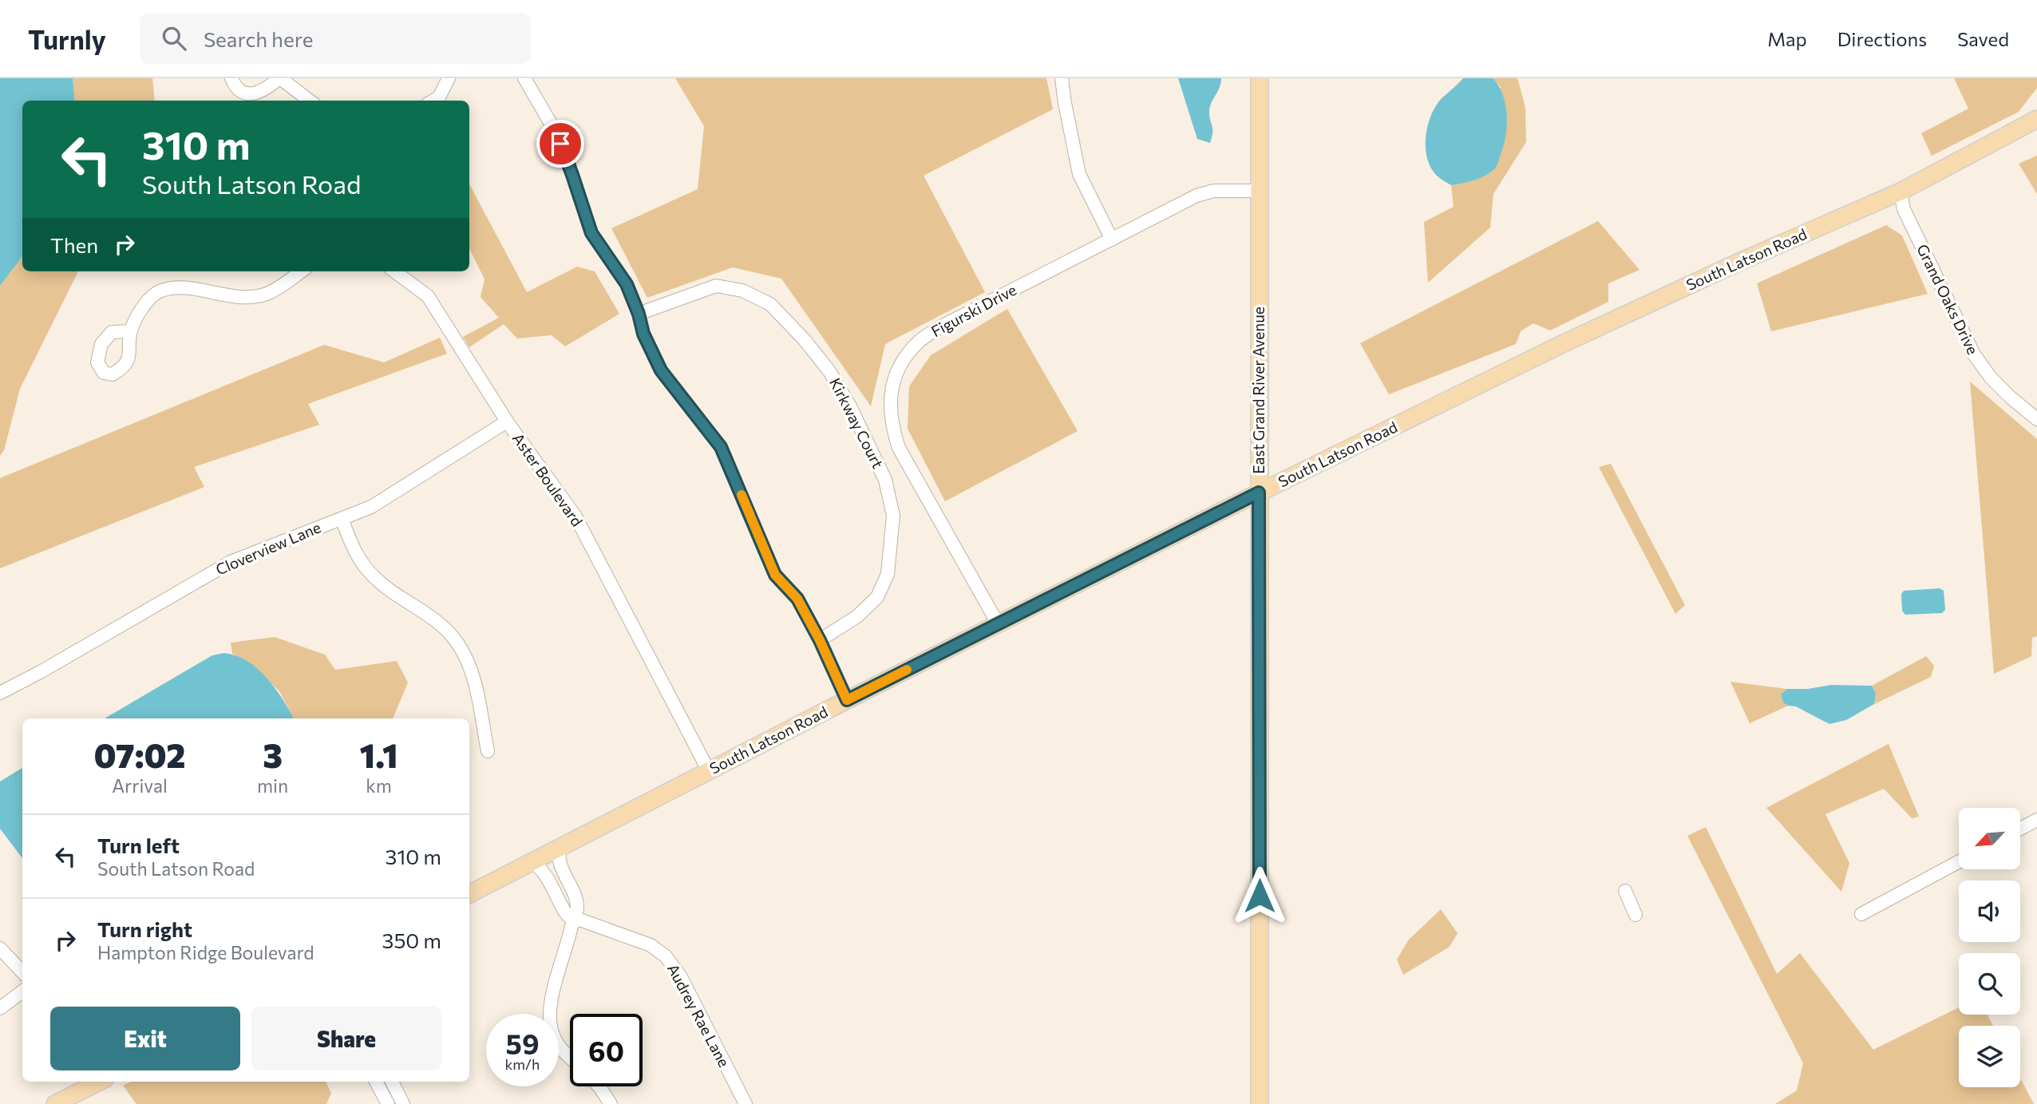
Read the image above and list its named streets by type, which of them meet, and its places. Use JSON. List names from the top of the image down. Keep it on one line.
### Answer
{"streets":{"main road":["South Latson Road","East Grand River Avenue"],"street":["Grand Oaks Drive","Figurski Drive","Kirkway Court","Aster Boulevard","Cloverview Lane","Audrey Rae Lane"]},"crossings":[["South Latson Road","Grand Oaks Drive"],["South Latson Road","Figurski Drive"],["South Latson Road","East Grand River Avenue"],["South Latson Road","Aster Boulevard"],["Figurski Drive","East Grand River Avenue"],["Aster Boulevard","Cloverview Lane"]],"north":"bottom left","page":{"header":"Turnly","search":"Search here","nav":["Map","Directions","Saved"],"turn":["310 m","South Latson Road"],"then":"Then","eta":["07:02","Arrival","3","min","1.1","km"],"list":[{"name":"Turn left","note":"South Latson Road","value":"310 m"},{"name":"Turn right","note":"Hampton Ridge Boulevard","value":"350 m"}],"buttons":["Exit","Share"],"speed":"59 km/h","limit":"60"}}
